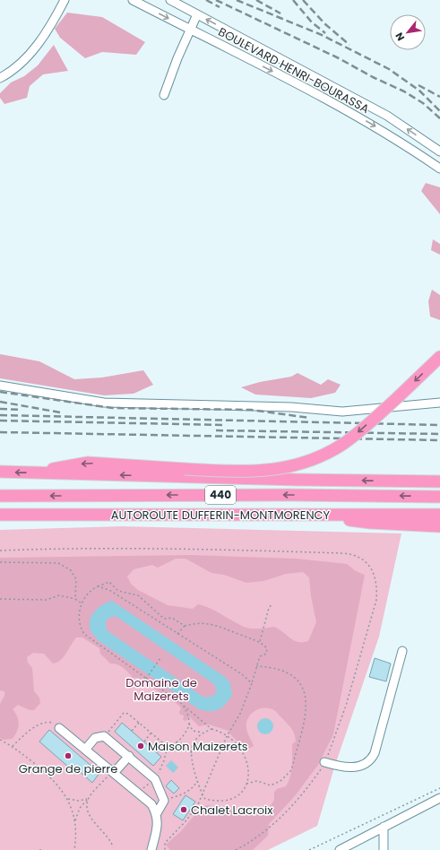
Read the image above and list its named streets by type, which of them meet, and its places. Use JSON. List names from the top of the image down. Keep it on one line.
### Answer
{"streets":{"highway":["440","AUTOROUTE DUFFERIN-MONTMORENCY"],"street":["BOULEVARD HENRI-BOURASSA"]},"parks":["Domaine de Maizerets"],"places":["Maison Maizerets","Grange de pierre","Chalet Lacroix"],"north":"bottom left"}
